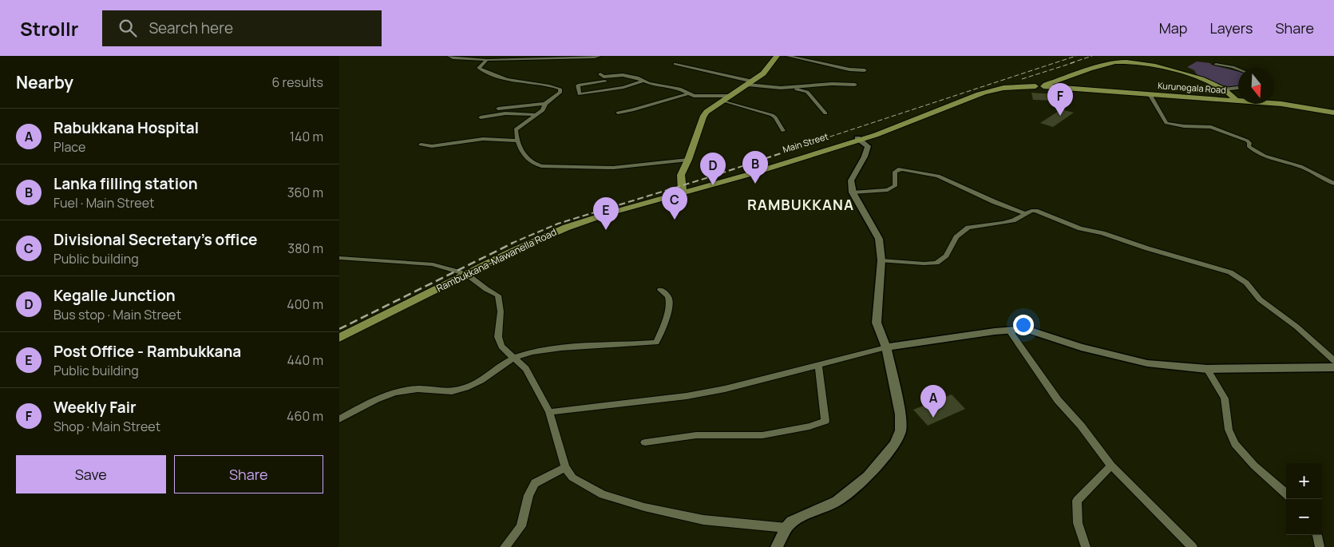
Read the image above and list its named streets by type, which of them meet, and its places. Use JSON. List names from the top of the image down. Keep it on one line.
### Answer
{"streets":{"main road":["Kurunegala Road","Main Street","Rambukkana-Mawanella Road"]},"crossings":[["Kurunegala Road","Main Street"],["Main Street","Rambukkana-Mawanella Road"]],"districts":["RAMBUKKANA"],"north":"bottom","page":{"header":"Strollr","search":"Search here","nav":["Map","Layers","Share"],"heading":["Nearby","6 results"],"pins":["F","B","D","C","E","A"],"list":[{"mark":"A","name":"Rabukkana Hospital","note":"Place","value":"140 m"},{"mark":"B","name":"Lanka filling station","note":"Fuel · Main Street","value":"360 m"},{"mark":"C","name":"Divisional Secretary's office","note":"Public building","value":"380 m"},{"mark":"D","name":"Kegalle Junction","note":"Bus stop · Main Street","value":"400 m"},{"mark":"E","name":"Post Office - Rambukkana","note":"Public building","value":"440 m"},{"mark":"F","name":"Weekly Fair","note":"Shop · Main Street","value":"460 m"}],"buttons":["Save","Share"],"map_buttons":["+","−"]}}
